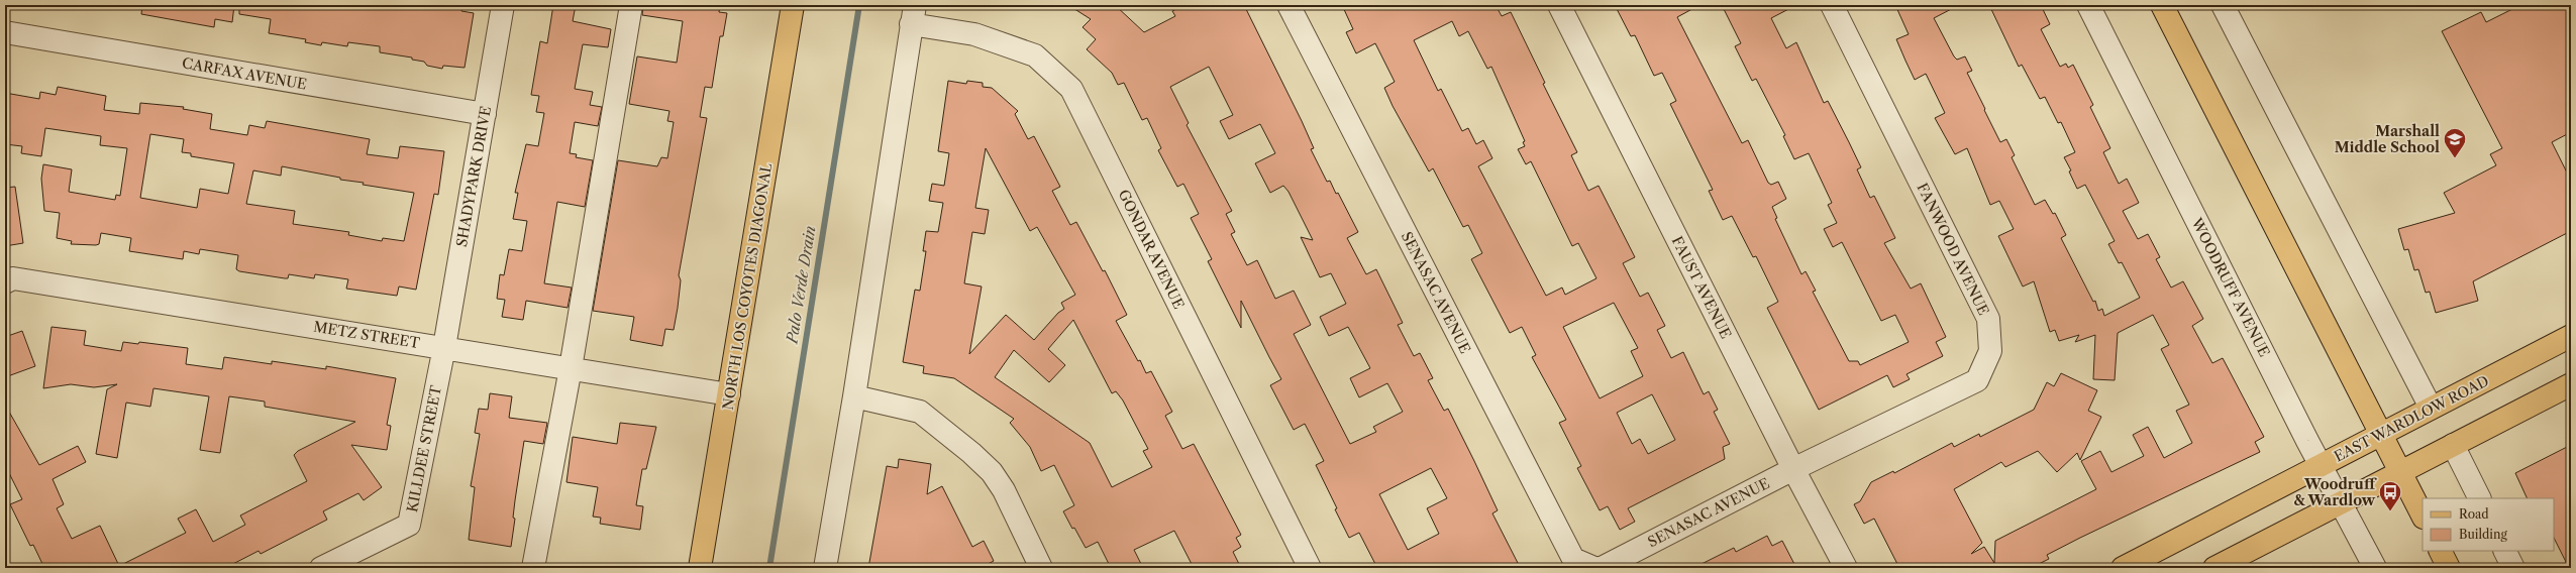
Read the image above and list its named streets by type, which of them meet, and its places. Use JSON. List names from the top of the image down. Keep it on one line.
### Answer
{"streets":{"main road":["NORTH LOS COYOTES DIAGONAL","EAST WARDLOW ROAD"],"street":["CARFAX AVENUE","SHADYPARK DRIVE","GONDAR AVENUE","FANWOOD AVENUE","FAUST AVENUE","WOODRUFF AVENUE","SENASAC AVENUE","METZ STREET","KILLDEE STREET"]},"crossings":[["CARFAX AVENUE","SHADYPARK DRIVE"],["SHADYPARK DRIVE","METZ STREET"],["SHADYPARK DRIVE","KILLDEE STREET"],["FANWOOD AVENUE","FAUST AVENUE"],["FANWOOD AVENUE","SENASAC AVENUE"],["NORTH LOS COYOTES DIAGONAL","METZ STREET"],["FAUST AVENUE","SENASAC AVENUE"],["WOODRUFF AVENUE","EAST WARDLOW ROAD"],["METZ STREET","KILLDEE STREET"]],"water":["Palo Verde Drain"],"places":{"school or university":["Marshall Middle School"],"bus stop":["Woodruff & Wardlow"]},"legend":["Road","Building"]}
